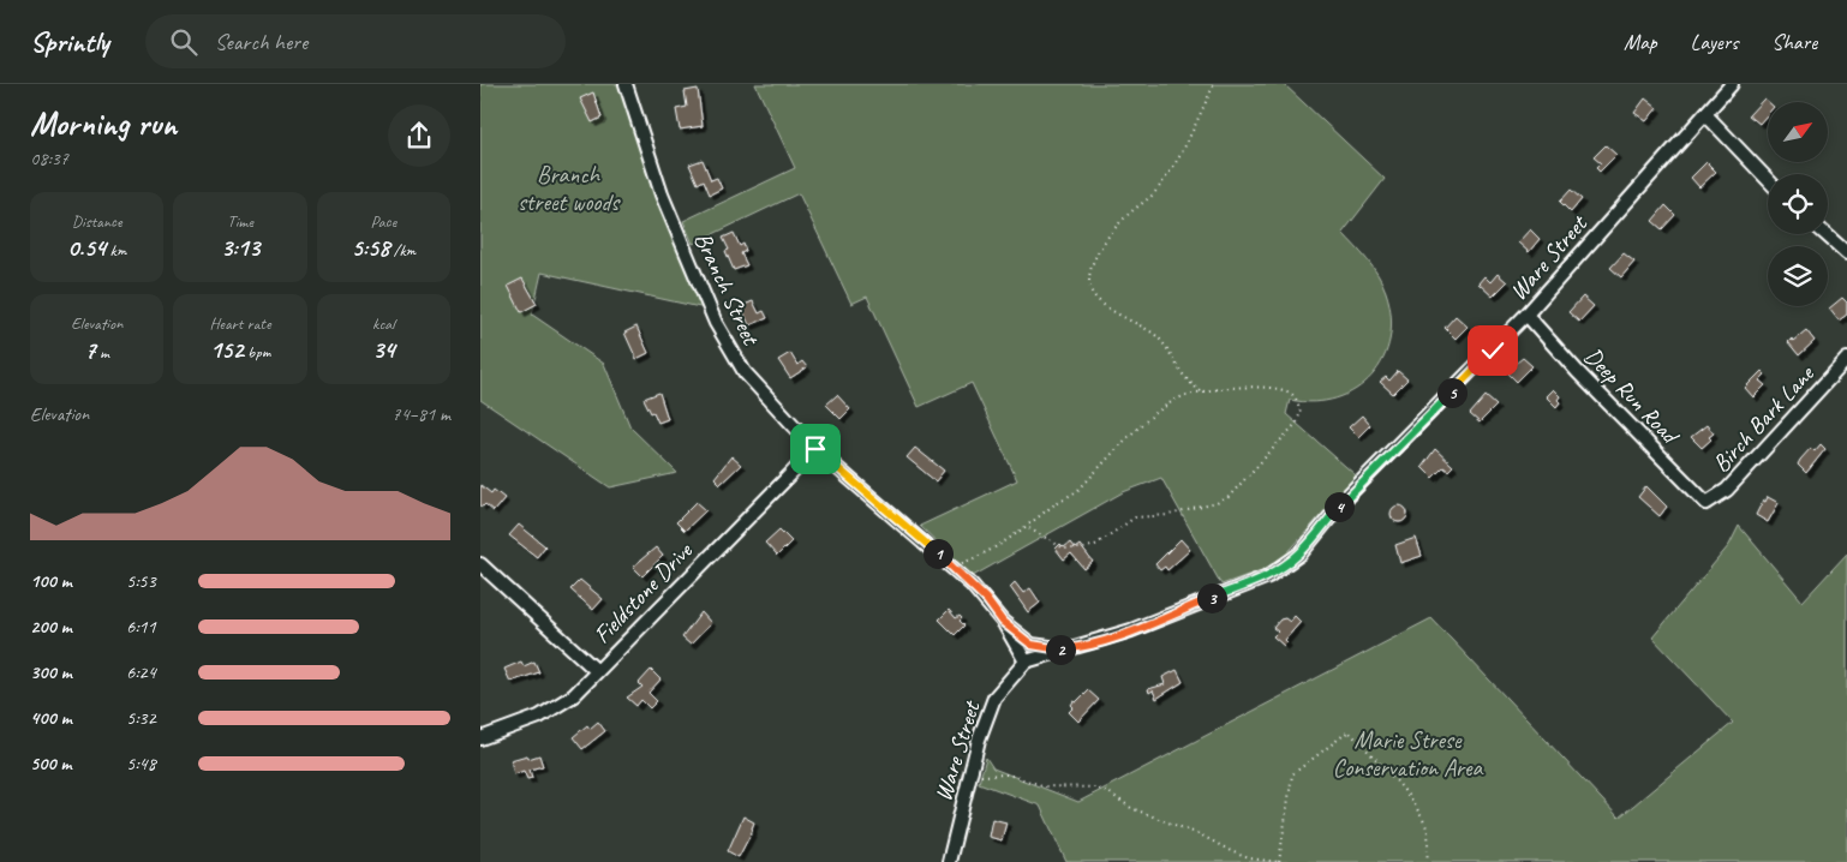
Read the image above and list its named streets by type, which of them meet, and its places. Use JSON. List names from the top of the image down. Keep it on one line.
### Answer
{"streets":{"street":["Ware Street","Branch Street","Deep Run Road","Birch Bark Lane","Fieldstone Drive"]},"crossings":[["Ware Street","Branch Street"],["Ware Street","Deep Run Road"],["Branch Street","Fieldstone Drive"],["Deep Run Road","Birch Bark Lane"]],"parks":["Branch street woods","Marie Strese Conservation Area"],"north":"top right","page":{"header":"Sprintly","search":"Search here","nav":["Map","Layers","Share"],"heading":["Morning run","08:37"],"stats":[["Distance","0.54 km"],["Time","3:13"],["Pace","5:58 /km"],["Elevation","7 m"],["Heart rate","152 bpm"],["kcal","34"]],"pins":["5","4","1","3","2"],"chart":["Elevation","74–81 m"],"list":[{"name":"100 m","note":"5:53"},{"name":"200 m","note":"6:11"},{"name":"300 m","note":"6:24"},{"name":"400 m","note":"5:32"},{"name":"500 m","note":"5:48"}]}}
